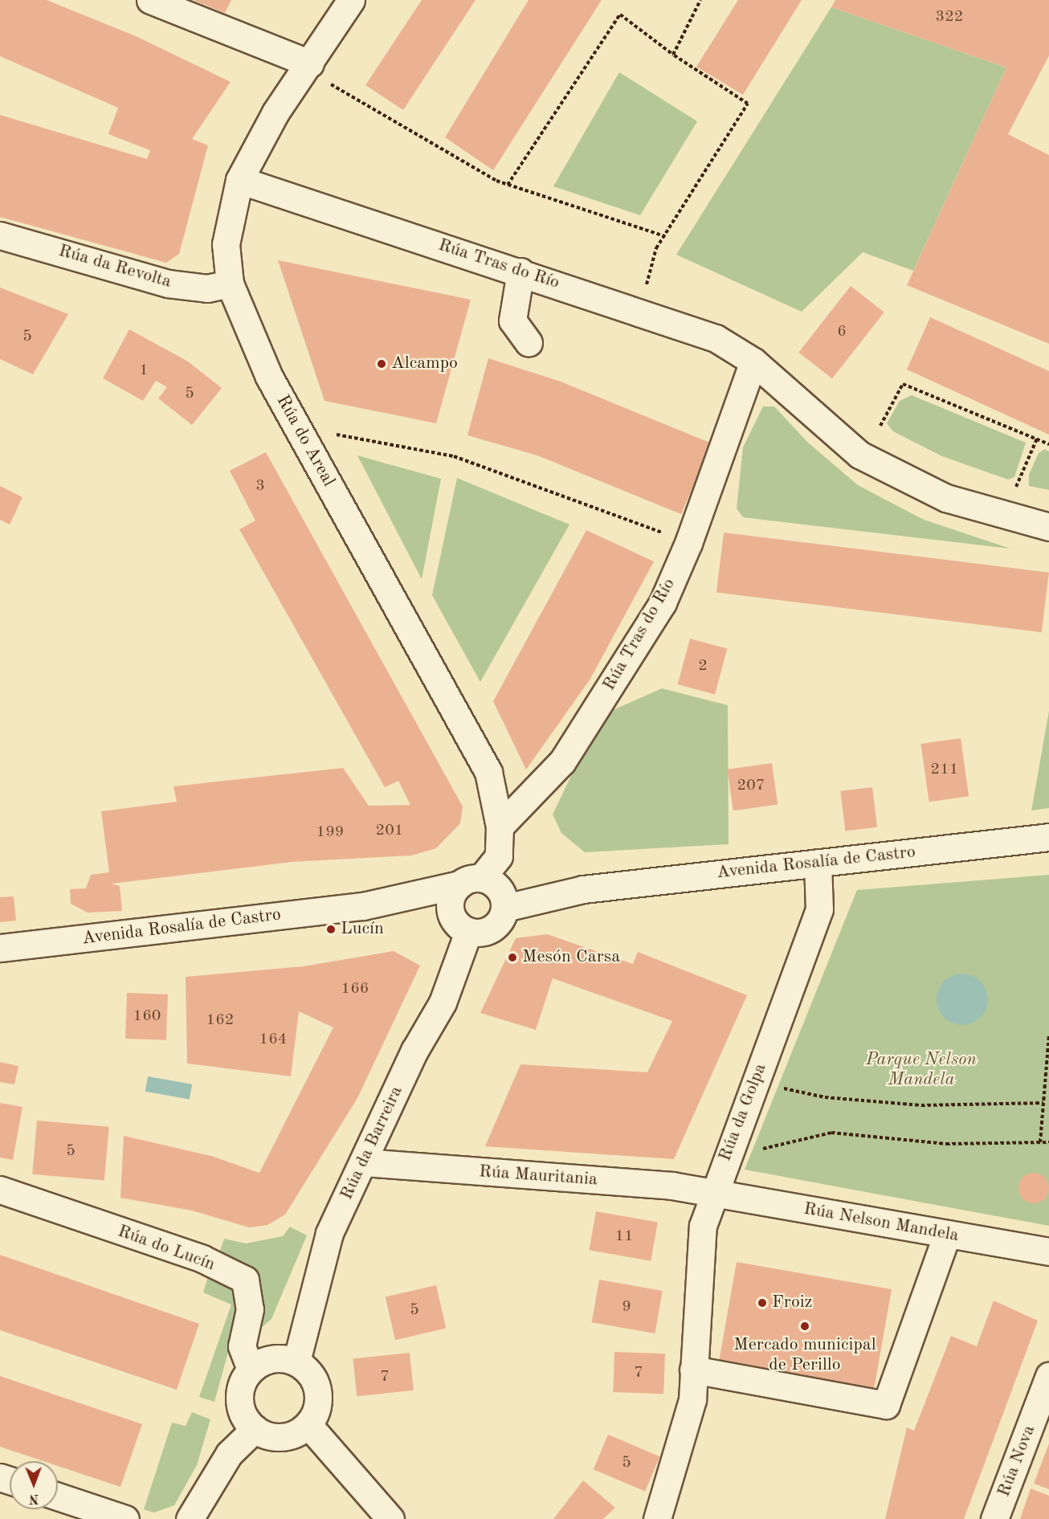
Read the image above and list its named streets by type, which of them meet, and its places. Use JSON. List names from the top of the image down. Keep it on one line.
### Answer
{"streets":{"street":["Rúa Tras do Río","Rúa da Revolta","Rúa do Areal","Avenida Rosalía de Castro","Rúa da Golpa","Rúa da Barreira","Rúa Mauritania","Rúa Nelson Mandela","Rúa do Lucín","Rúa Nova"]},"crossings":[["Rúa Tras do Río","Rúa do Areal"],["Rúa da Revolta","Rúa do Areal"],["Rúa do Areal","Avenida Rosalía de Castro"],["Avenida Rosalía de Castro","Rúa da Golpa"],["Rúa da Golpa","Rúa Mauritania"],["Rúa da Golpa","Rúa Nelson Mandela"],["Rúa da Barreira","Rúa Mauritania"],["Rúa da Barreira","Rúa do Lucín"],["Rúa Mauritania","Rúa Nelson Mandela"]],"parks":["Parque Nelson Mandela"],"places":["Alcampo","Lucín","Mesón Carsa","Froiz","Mercado municipal de Perillo"],"house_numbers":["322","6","5","1","5","3","2","211","207","201","199","166","160","162","164","5","11","9","5","7","7","5"],"north":"bottom"}
